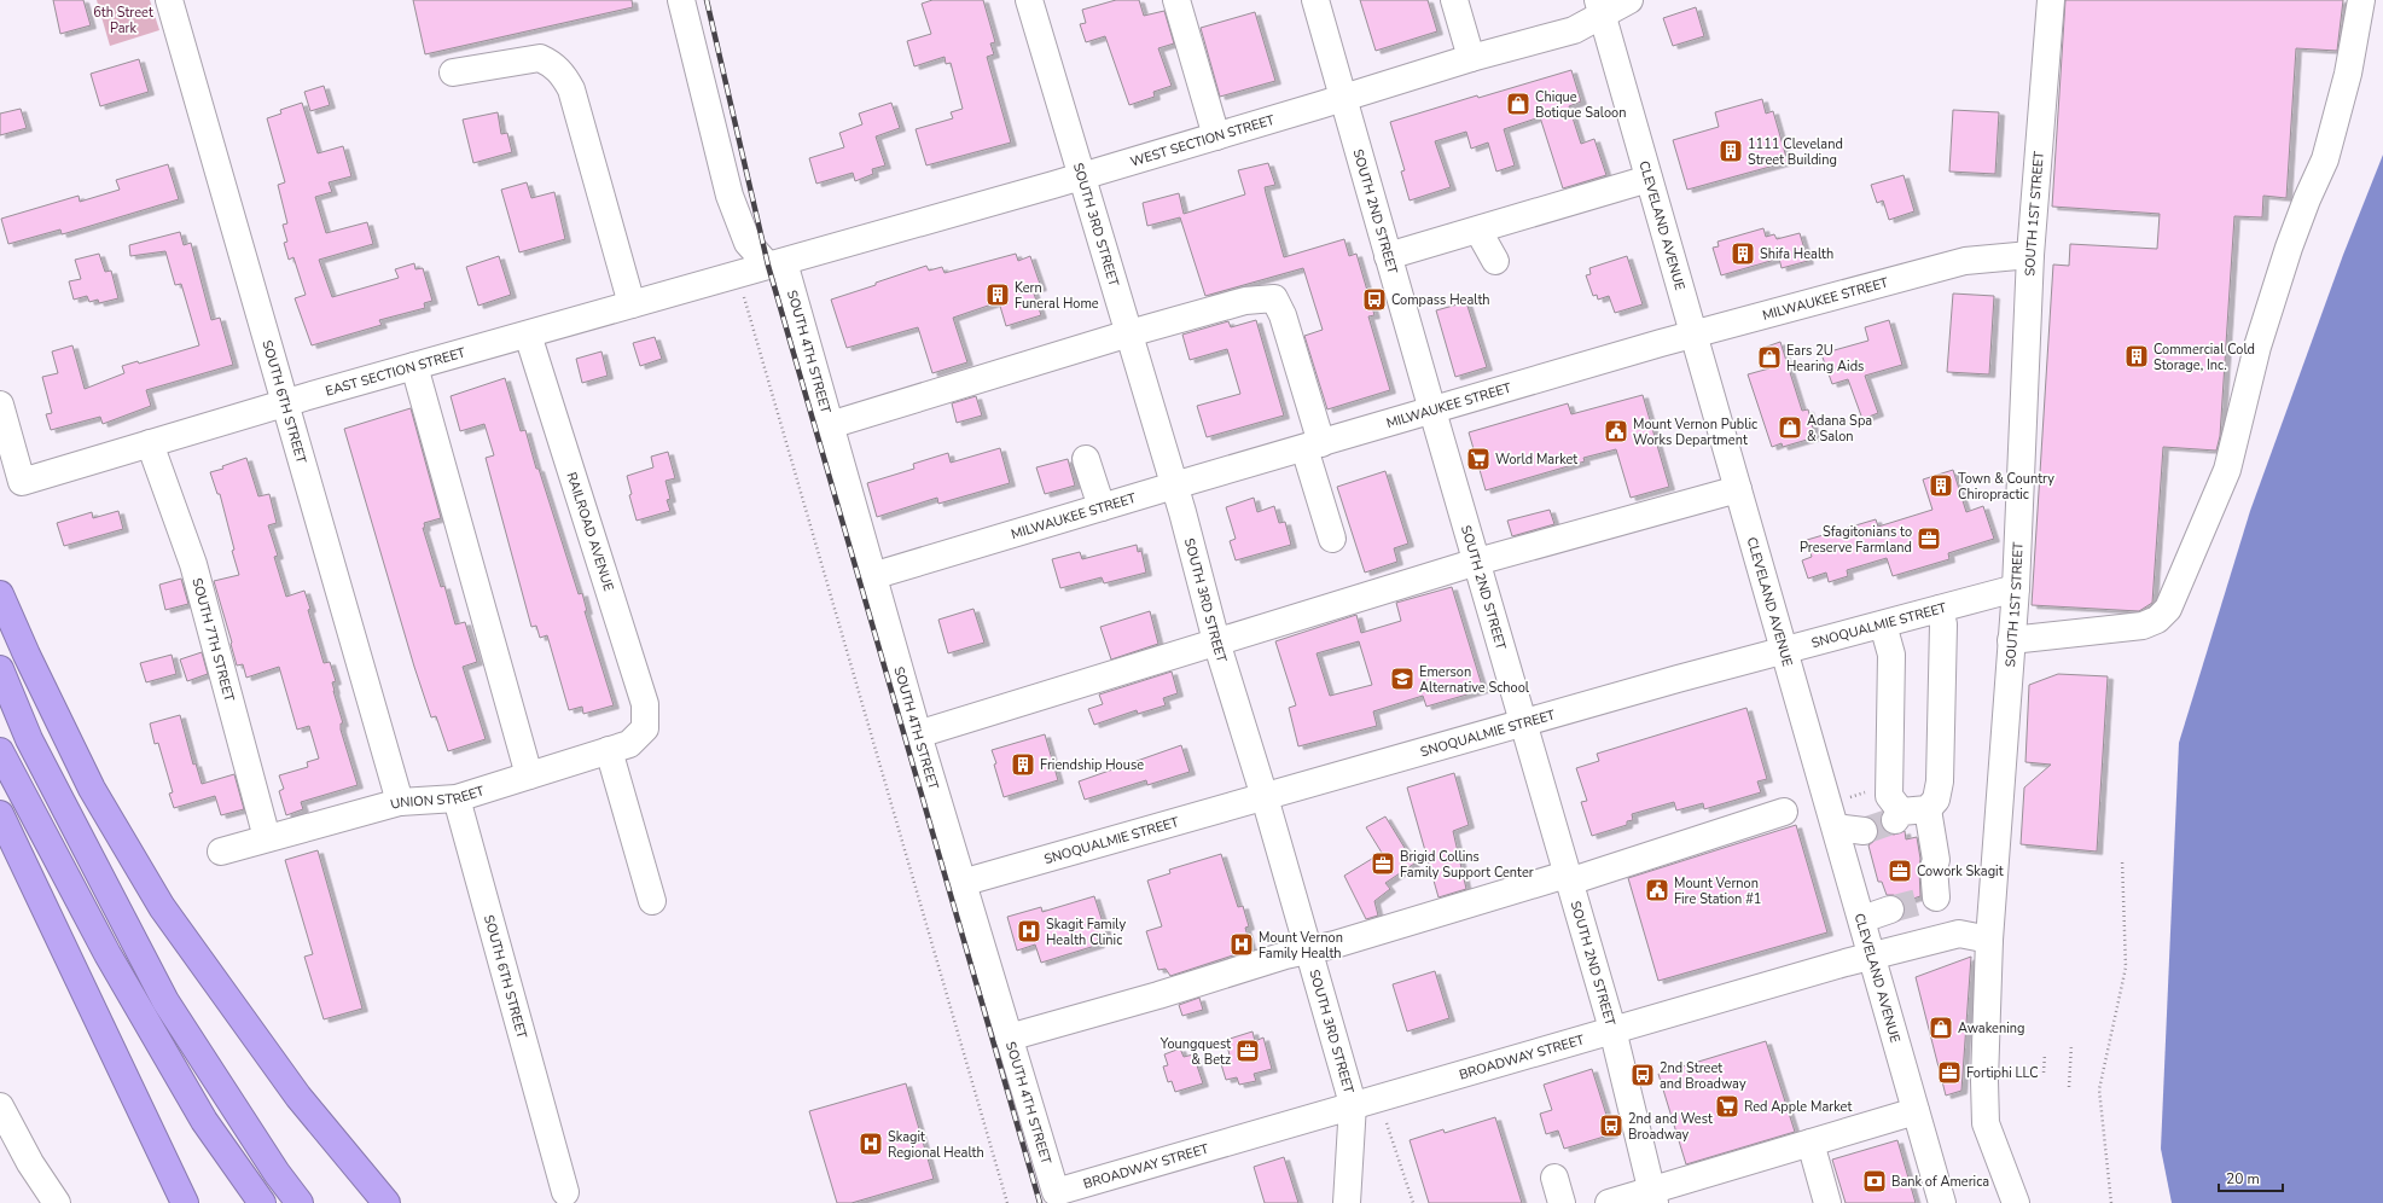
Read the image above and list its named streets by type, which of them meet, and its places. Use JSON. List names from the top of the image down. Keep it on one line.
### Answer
{"streets":{"street":["WEST SECTION STREET","SOUTH 2ND STREET","SOUTH 1ST STREET","SOUTH 3RD STREET","CLEVELAND AVENUE","MILWAUKEE STREET","SOUTH 4TH STREET","EAST SECTION STREET","SOUTH 6TH STREET","RAILROAD AVENUE","SNOQUALMIE STREET","SOUTH 7TH STREET","UNION STREET","BROADWAY STREET"]},"crossings":[["WEST SECTION STREET","SOUTH 2ND STREET"],["WEST SECTION STREET","SOUTH 3RD STREET"],["WEST SECTION STREET","CLEVELAND AVENUE"],["WEST SECTION STREET","SOUTH 4TH STREET"],["WEST SECTION STREET","EAST SECTION STREET"],["SOUTH 2ND STREET","MILWAUKEE STREET"],["SOUTH 2ND STREET","SNOQUALMIE STREET"],["SOUTH 2ND STREET","BROADWAY STREET"],["SOUTH 1ST STREET","MILWAUKEE STREET"],["SOUTH 1ST STREET","SNOQUALMIE STREET"],["SOUTH 1ST STREET","BROADWAY STREET"],["SOUTH 3RD STREET","MILWAUKEE STREET"],["SOUTH 3RD STREET","SNOQUALMIE STREET"],["SOUTH 3RD STREET","BROADWAY STREET"],["CLEVELAND AVENUE","MILWAUKEE STREET"],["CLEVELAND AVENUE","SNOQUALMIE STREET"],["CLEVELAND AVENUE","BROADWAY STREET"],["MILWAUKEE STREET","SOUTH 4TH STREET"],["SOUTH 4TH STREET","EAST SECTION STREET"],["SOUTH 4TH STREET","SNOQUALMIE STREET"],["SOUTH 4TH STREET","BROADWAY STREET"],["EAST SECTION STREET","SOUTH 6TH STREET"],["EAST SECTION STREET","RAILROAD AVENUE"],["EAST SECTION STREET","SOUTH 7TH STREET"],["SOUTH 6TH STREET","UNION STREET"],["RAILROAD AVENUE","UNION STREET"],["SOUTH 7TH STREET","UNION STREET"]],"parks":["6th Street Park"],"places":{"shop":["Chique Botique Saloon","Ears 2U Hearing Aids","Adana Spa & Salon","Awakening"],"building":["1111 Cleveland Street Building","Shifa Health","Kern Funeral Home","Commercial Cold Storage, Inc.","Town & Country Chiropractic","Friendship House"],"bus stop":["Compass Health","2nd Street and Broadway","2nd and West Broadway"],"public building":["Mount Vernon Public Works Department","Mount Vernon Fire Station #1"],"supermarket":["World Market","Red Apple Market"],"office":["Sfagitonians to Preserve Farmland","Brigid Collins Family Support Center","Cowork Skagit","Youngquest & Betz","Fortiphi LLC"],"school or university":["Emerson Alternative School"],"hospital":["Skagit Family Health Clinic","Mount Vernon Family Health","Skagit Regional Health"],"bank":["Bank of America"]},"scale_bar":"20 m"}
